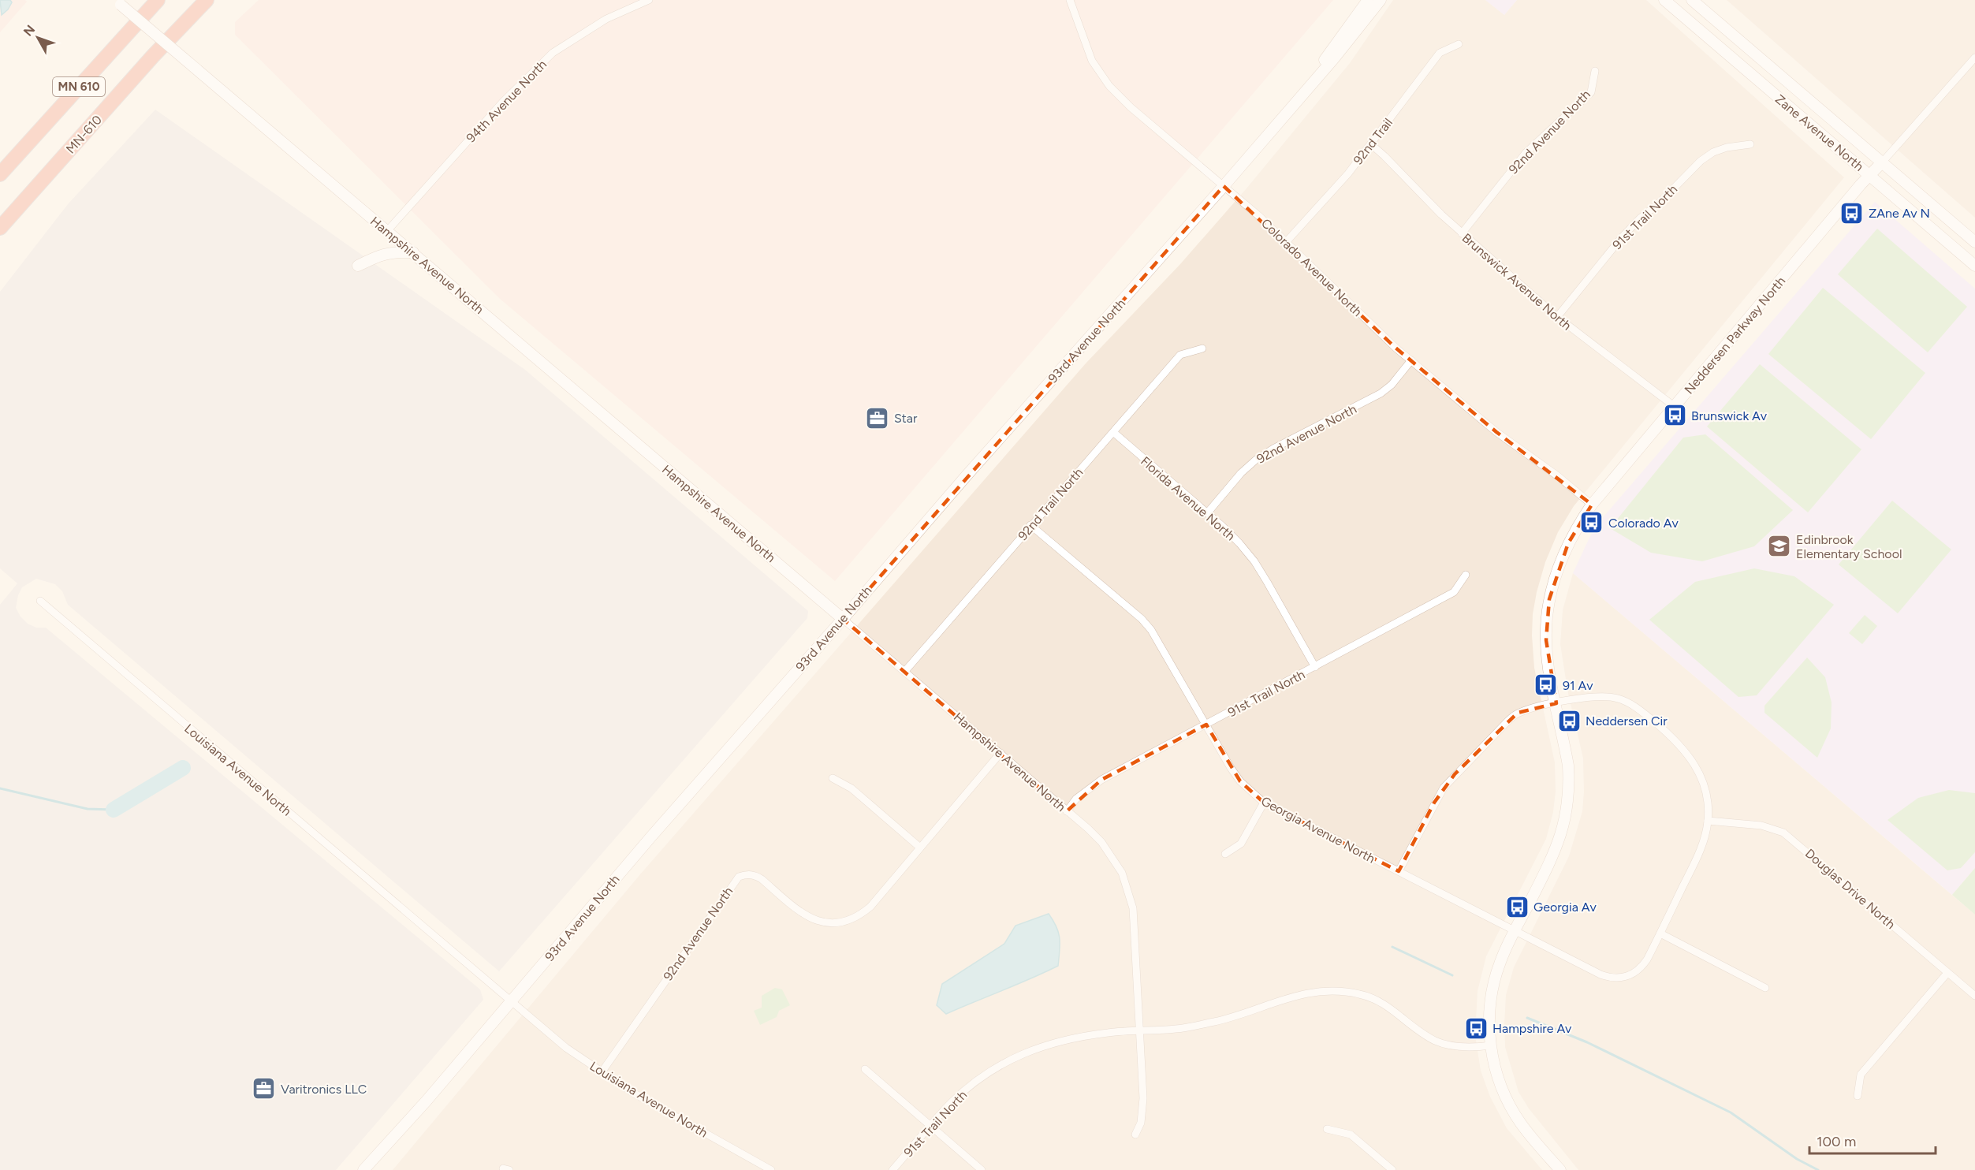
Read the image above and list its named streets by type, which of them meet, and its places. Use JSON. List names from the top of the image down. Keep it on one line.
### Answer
{"streets":{"highway":["MN 610","MN-610"],"street":["94th Avenue North","92nd Avenue North","Zane Avenue North","92nd Trail","91st Trail North","Hampshire Avenue North","Colorado Avenue North","Brunswick Avenue North","Neddersen Parkway North","93rd Avenue North","Florida Avenue North","92nd Trail North","Louisiana Avenue North","Georgia Avenue North","Douglas Drive North"]},"crossings":[["94th Avenue North","Hampshire Avenue North"],["92nd Avenue North","Hampshire Avenue North"],["92nd Avenue North","Colorado Avenue North"],["92nd Avenue North","Brunswick Avenue North"],["92nd Avenue North","Florida Avenue North"],["92nd Avenue North","Louisiana Avenue North"],["Zane Avenue North","Neddersen Parkway North"],["92nd Trail","Colorado Avenue North"],["92nd Trail","Brunswick Avenue North"],["91st Trail North","Hampshire Avenue North"],["91st Trail North","Brunswick Avenue North"],["91st Trail North","Florida Avenue North"],["91st Trail North","Georgia Avenue North"],["Hampshire Avenue North","93rd Avenue North"],["Hampshire Avenue North","92nd Trail North"],["Colorado Avenue North","Neddersen Parkway North"],["Colorado Avenue North","93rd Avenue North"],["Brunswick Avenue North","Neddersen Parkway North"],["Neddersen Parkway North","Georgia Avenue North"],["93rd Avenue North","Louisiana Avenue North"],["Florida Avenue North","92nd Trail North"],["92nd Trail North","Georgia Avenue North"],["Georgia Avenue North","Douglas Drive North"]],"places":{"bus stop":["ZAne Av N","Brunswick Av","Colorado Av","91 Av","Neddersen Cir","Georgia Av","Hampshire Av"],"office":["Star","Varitronics LLC"],"school or university":["Edinbrook Elementary School"]},"scale_bar":"100 m","north":"top left"}
